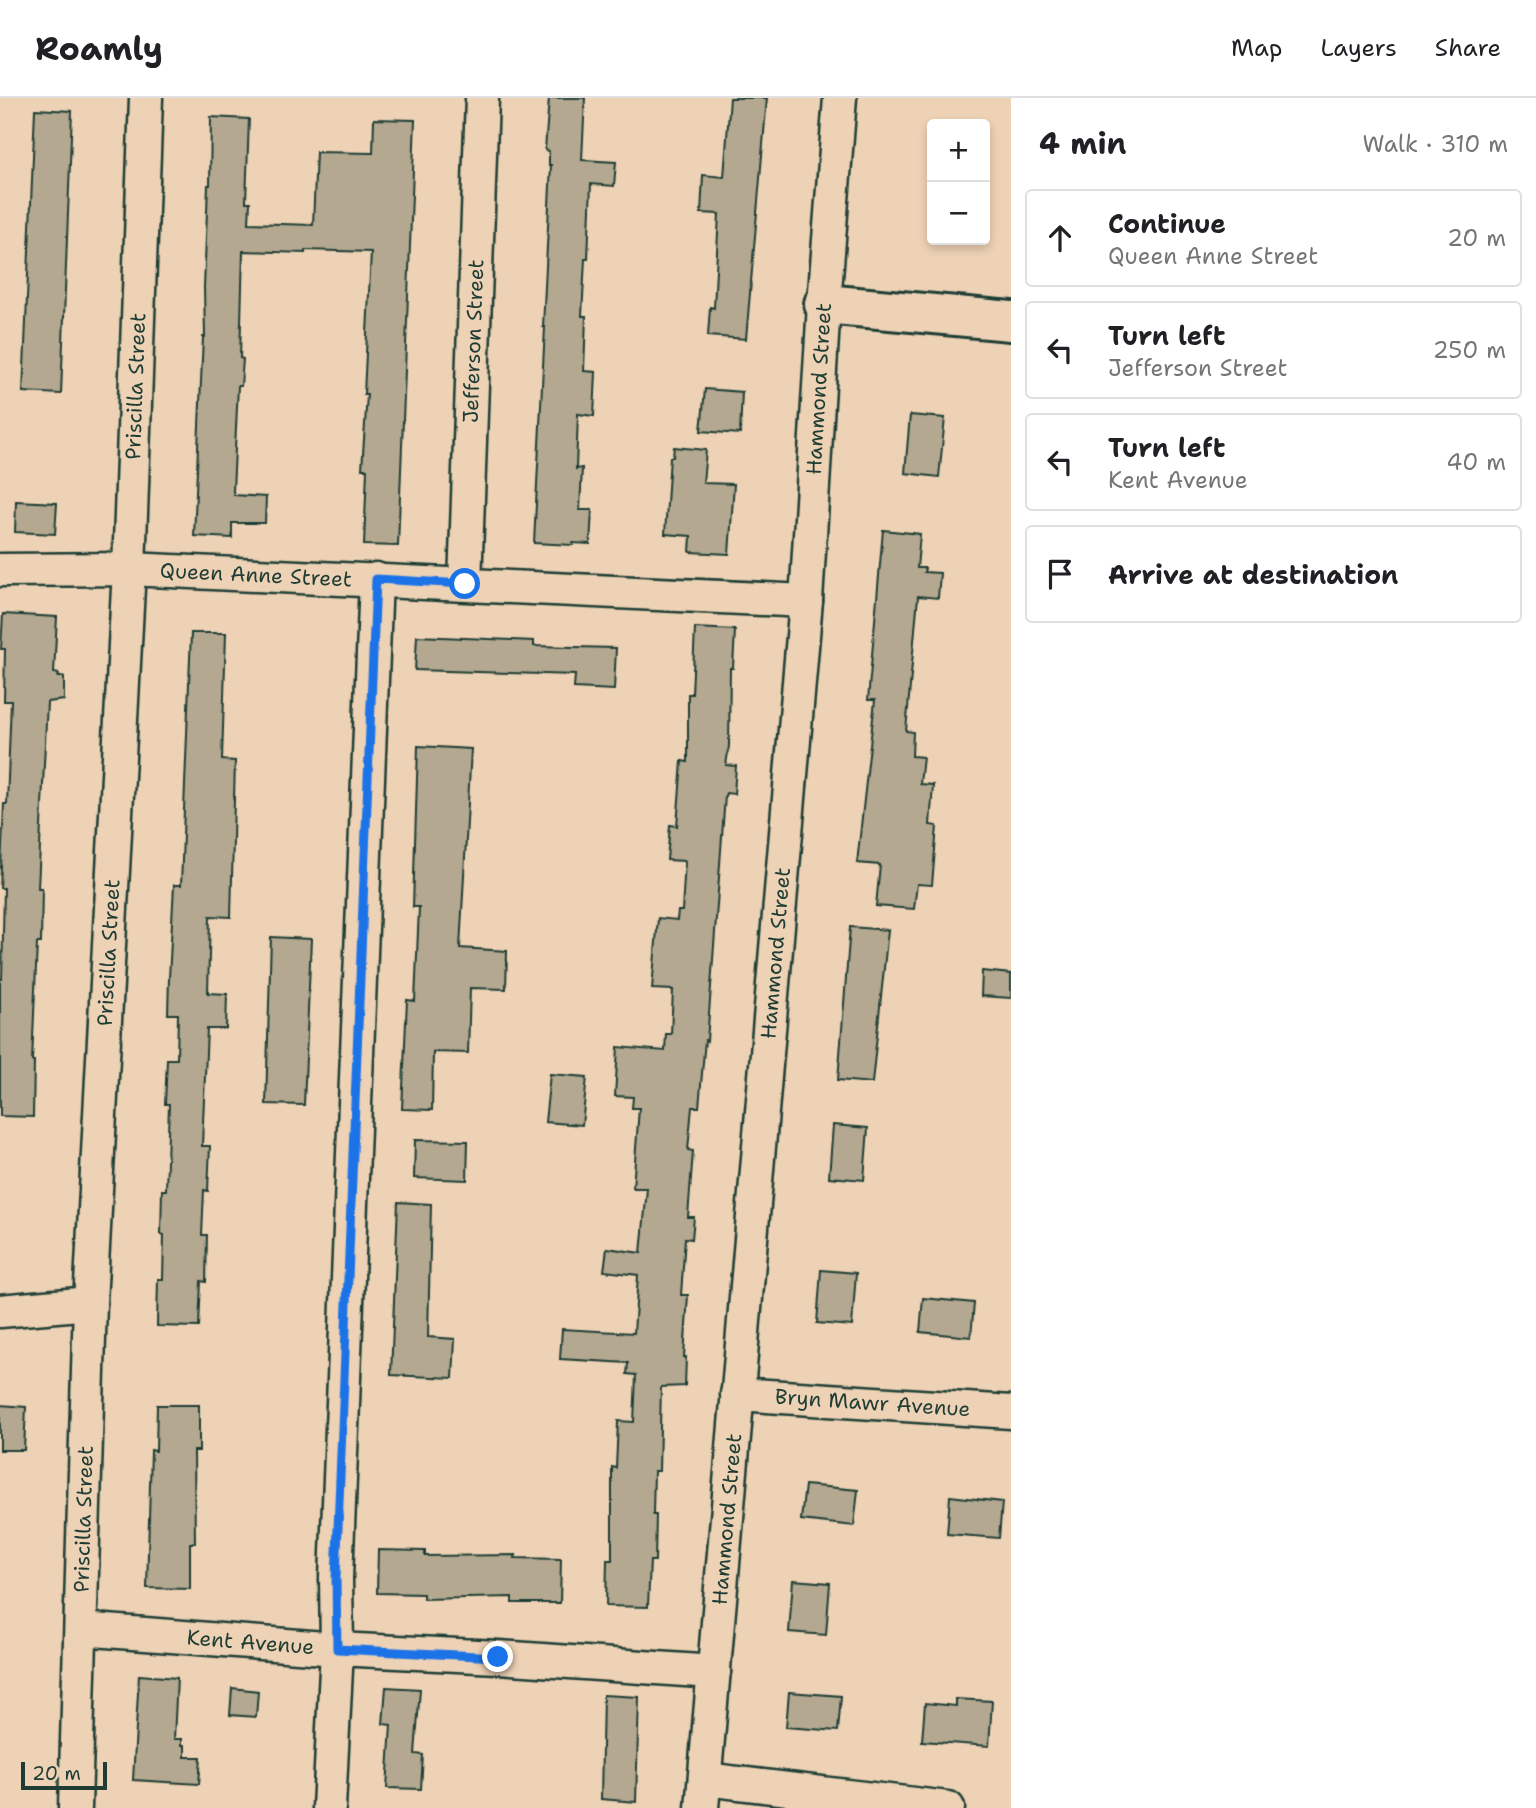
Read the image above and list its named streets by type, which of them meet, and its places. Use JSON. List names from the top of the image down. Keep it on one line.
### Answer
{"streets":{"street":["Jefferson Street","Priscilla Street","Hammond Street","Queen Anne Street","Bryn Mawr Avenue","Kent Avenue"]},"crossings":[["Jefferson Street","Queen Anne Street"],["Priscilla Street","Queen Anne Street"],["Priscilla Street","Kent Avenue"],["Hammond Street","Queen Anne Street"],["Hammond Street","Bryn Mawr Avenue"],["Hammond Street","Kent Avenue"]],"scale_bar":"20 m","page":{"header":"Roamly","nav":["Map","Layers","Share"],"heading":["4 min","Walk · 310 m"],"map_buttons":["+","−"],"list":[["Continue","Queen Anne Street","20 m"],["Turn left","Jefferson Street","250 m"],["Turn left","Kent Avenue","40 m"],"Arrive at destination"],"scale":"20 m"}}
